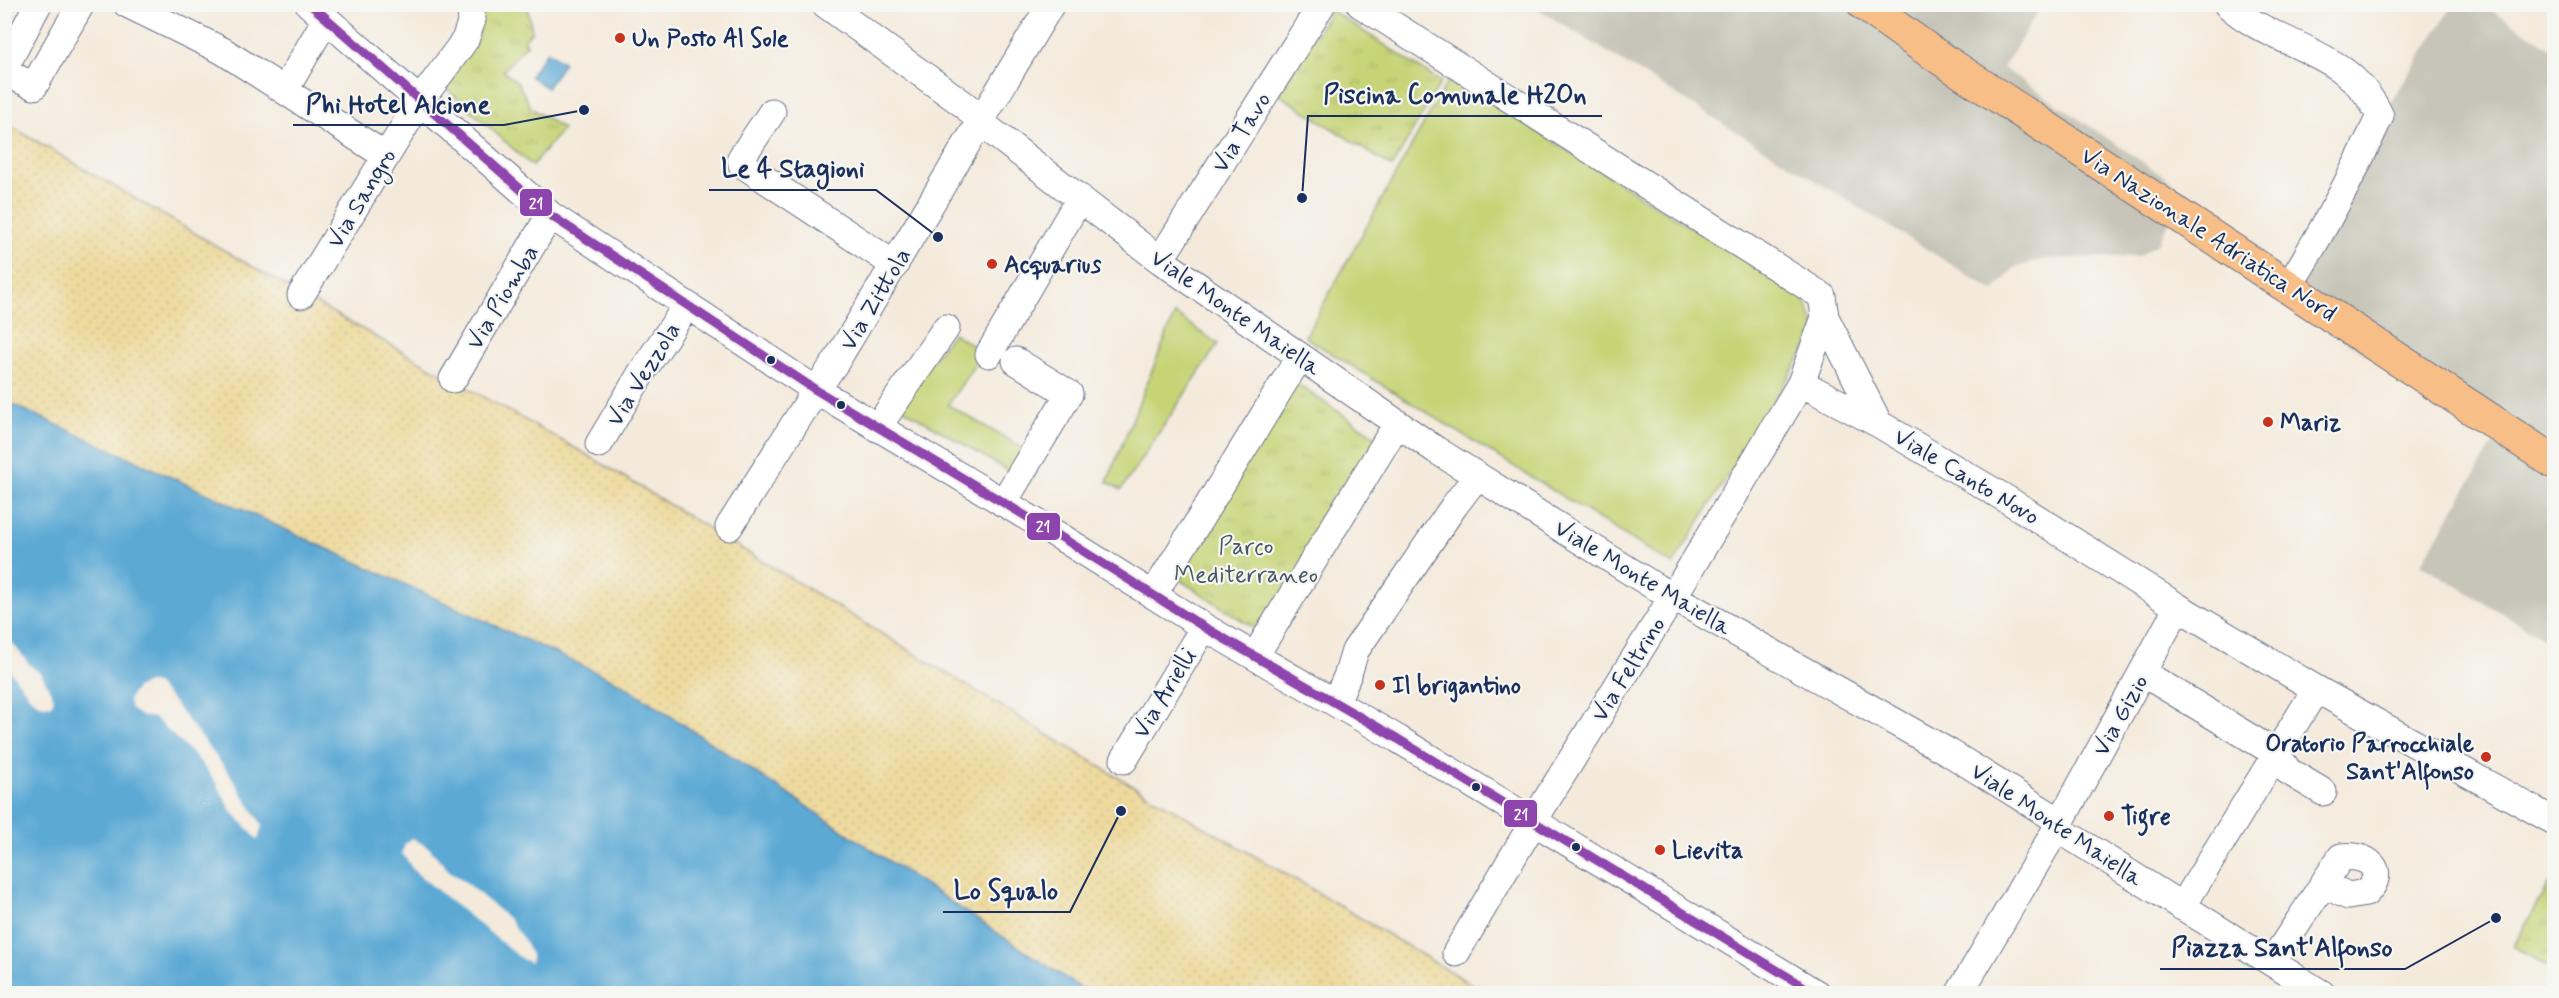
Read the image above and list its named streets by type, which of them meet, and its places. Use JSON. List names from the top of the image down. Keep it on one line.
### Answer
{"streets":{"main road":["Via Nazionale Adriatica Nord"],"street":["Via Tavo","Via Sangro","Via Piomba","Via Zittola","Viale Monte Maiella","Via Vezzola","Viale Canto Novo","Via Feltrino","Via Arielli","Via Gizio"]},"crossings":[["Via Tavo","Viale Monte Maiella"],["Via Zittola","Viale Monte Maiella"],["Viale Monte Maiella","Via Feltrino"],["Viale Monte Maiella","Via Gizio"],["Viale Canto Novo","Via Feltrino"],["Viale Canto Novo","Via Gizio"]],"parks":["Parco Mediterraneo"],"places":["Un Posto Al Sole","Phi Hotel Alcione","Piscina Comunale H2On","Le 4 Stagioni","Acquarius","Mariz","Il brigantino","Oratorio Parrocchiale Sant'Alfonso","Lo Squalo","Tigre","Lievita","Piazza Sant'Alfonso"],"lines":["transit line 21"]}
